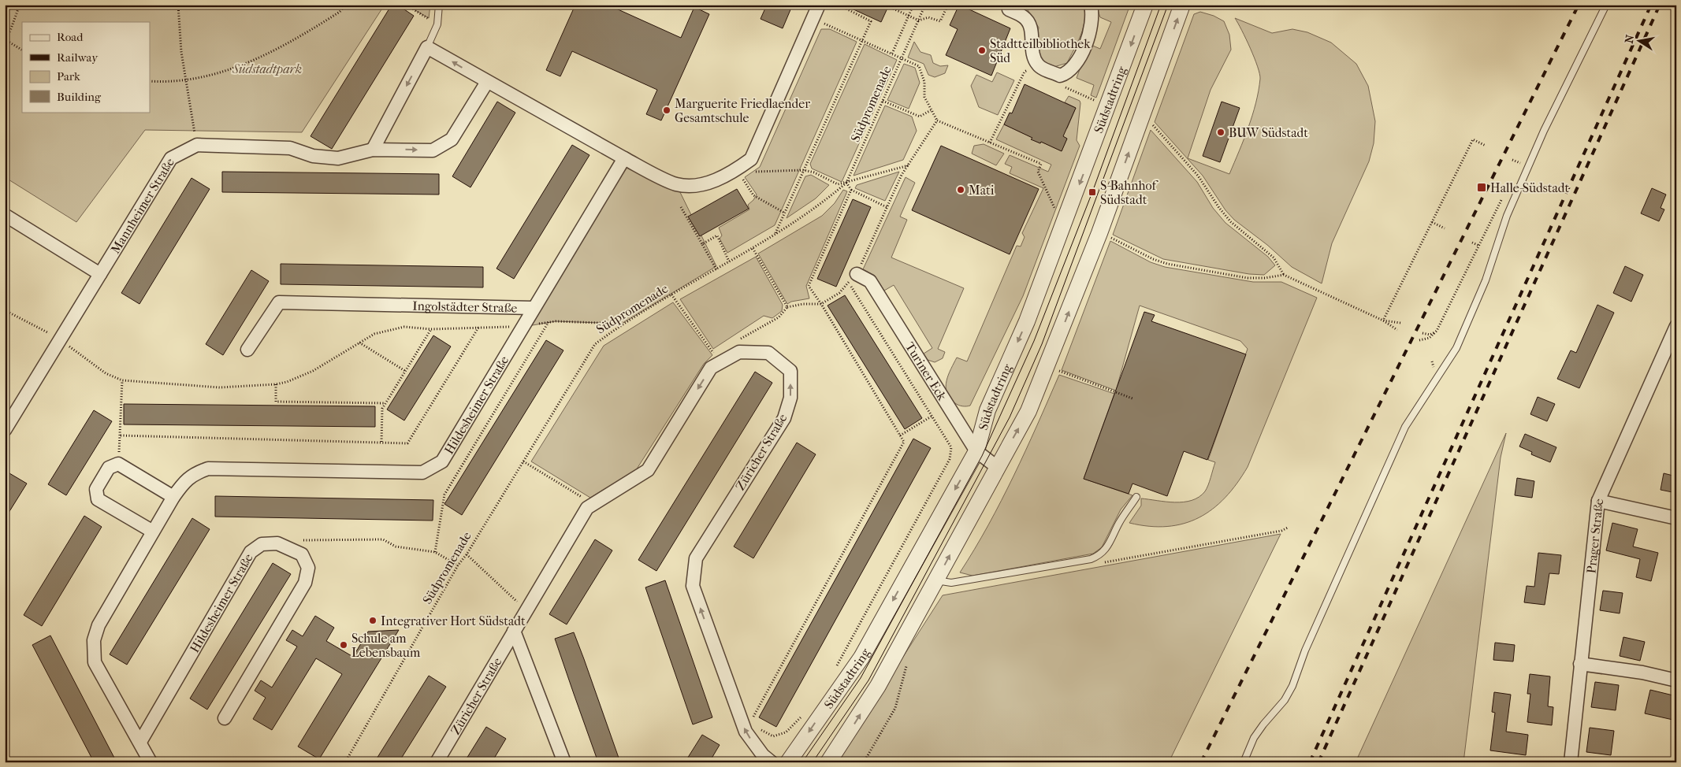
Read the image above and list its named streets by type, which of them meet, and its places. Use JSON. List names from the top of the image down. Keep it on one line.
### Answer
{"streets":{"street":["Südstadtring","Mannheimer Straße","Ingolstädter Straße","Turiner Eck","Hildesheimer Straße","Züricher Straße","Prager Straße"],"path":["Südpromenade"]},"crossings":[["Südstadtring","Turiner Eck"],["Ingolstädter Straße","Hildesheimer Straße"]],"parks":["Südstadtpark"],"places":{"other":["Stadtteilbibliothek Süd","Marguerite Friedlaender Gesamtschule","BUW Südstadt","Mati","Integrativer Hort Südstadt","Schule am Lebensbaum"],"transit":["Halle-Südstadt","S-Bahnhof Südstadt"]},"legend":["Road","Railway","Park","Building"],"north":"left"}
